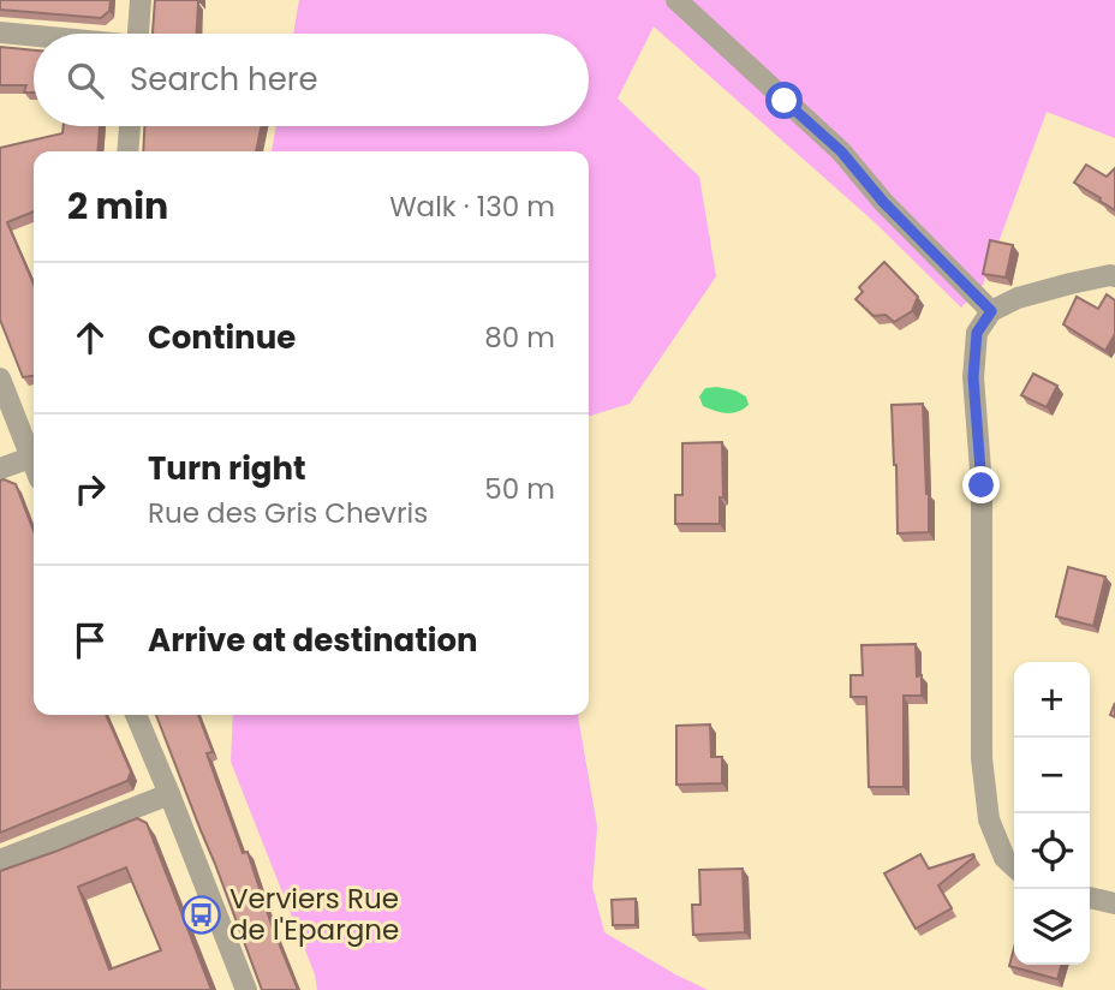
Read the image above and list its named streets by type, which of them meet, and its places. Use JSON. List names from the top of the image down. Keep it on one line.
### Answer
{"places":{"bus stop":["Verviers Rue de l'Epargne"]},"page":{"search":"Search here","heading":["2 min","Walk · 130 m"],"list":[["Continue","80 m"],["Turn right","Rue des Gris Chevris","50 m"],"Arrive at destination"],"map_buttons":["+","−"]}}
